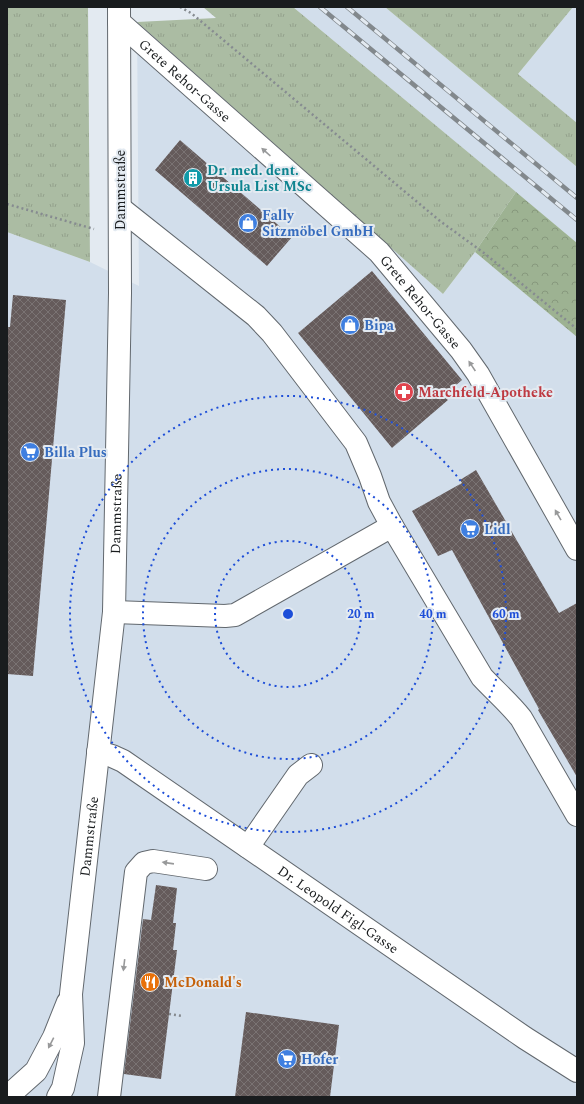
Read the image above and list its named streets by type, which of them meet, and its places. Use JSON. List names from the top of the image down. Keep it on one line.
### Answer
{"streets":{"street":["Grete Rehor-Gasse","Dammstraße","Dr. Leopold Figl-Gasse"]},"crossings":[["Grete Rehor-Gasse","Dammstraße"],["Dammstraße","Dr. Leopold Figl-Gasse"]],"places":{"building":["Dr. med. dent. Ursula List MSc"],"shop":["Fally Sitzmöbel GmbH","Bipa"],"pharmacy":["Marchfeld-Apotheke"],"supermarket":["Billa Plus","Lidl","Hofer"],"restaurant":["McDonald's"]},"rings":["20 m","40 m","60 m"]}
